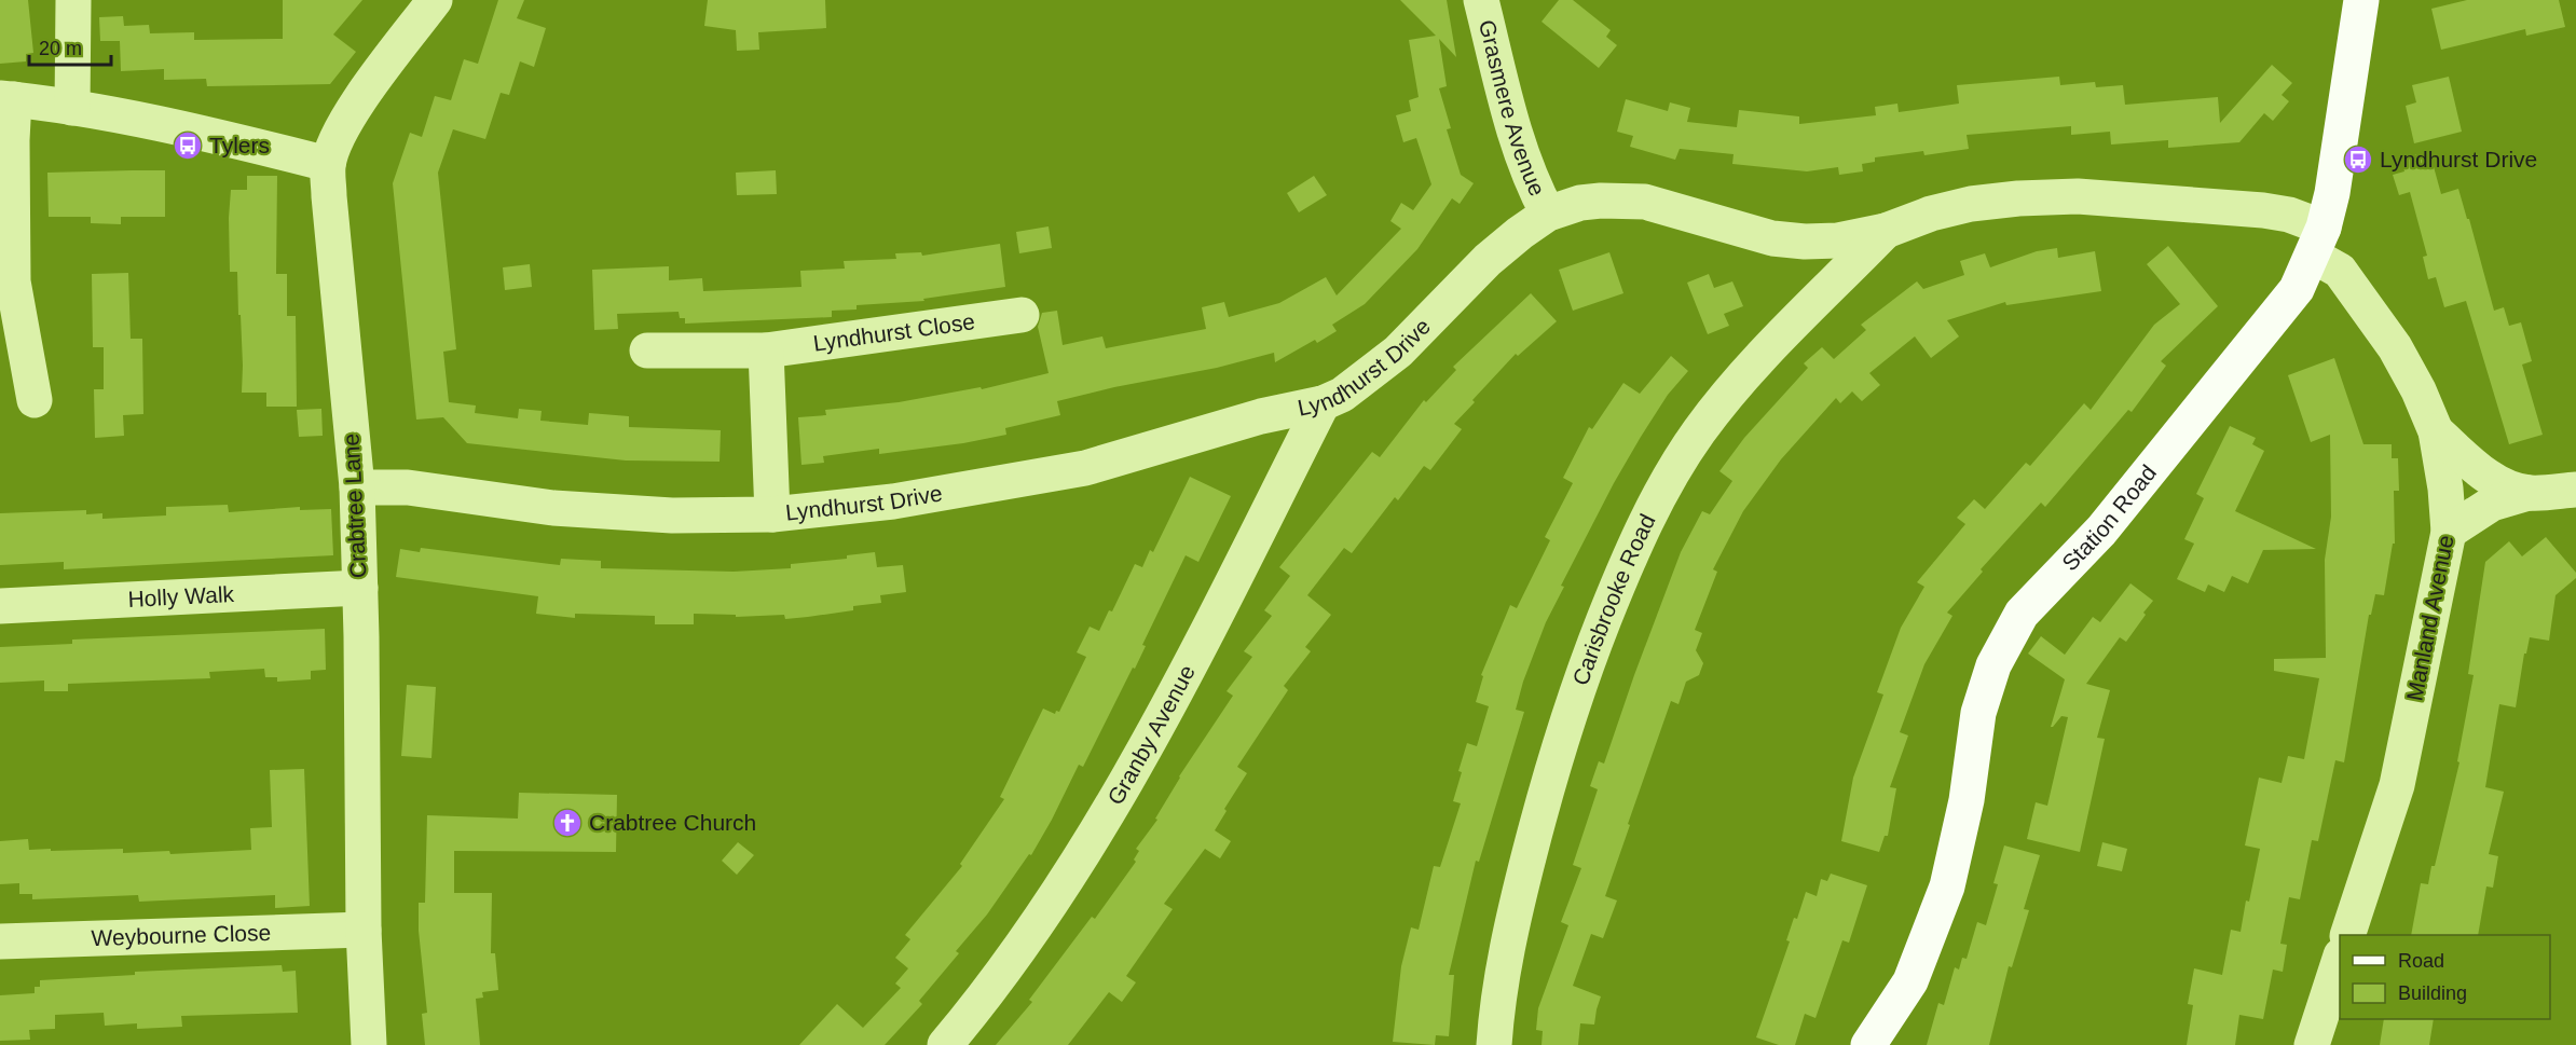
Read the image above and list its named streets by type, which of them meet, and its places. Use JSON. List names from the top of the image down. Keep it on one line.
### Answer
{"streets":{"main road":["Station Road"],"street":["Grasmere Avenue","Lyndhurst Close","Lyndhurst Drive","Crabtree Lane","Holly Walk","Carisbrooke Road","Manland Avenue","Granby Avenue","Weybourne Close"]},"crossings":[["Grasmere Avenue","Lyndhurst Drive"],["Lyndhurst Drive","Crabtree Lane"],["Lyndhurst Drive","Station Road"],["Lyndhurst Drive","Carisbrooke Road"],["Lyndhurst Drive","Manland Avenue"],["Lyndhurst Drive","Granby Avenue"],["Crabtree Lane","Holly Walk"],["Crabtree Lane","Weybourne Close"],["Station Road","Manland Avenue"]],"places":{"bus stop":["Tylers","Lyndhurst Drive"],"church":["Crabtree Church"]},"legend":["Road","Building"],"scale_bar":"20 m"}
